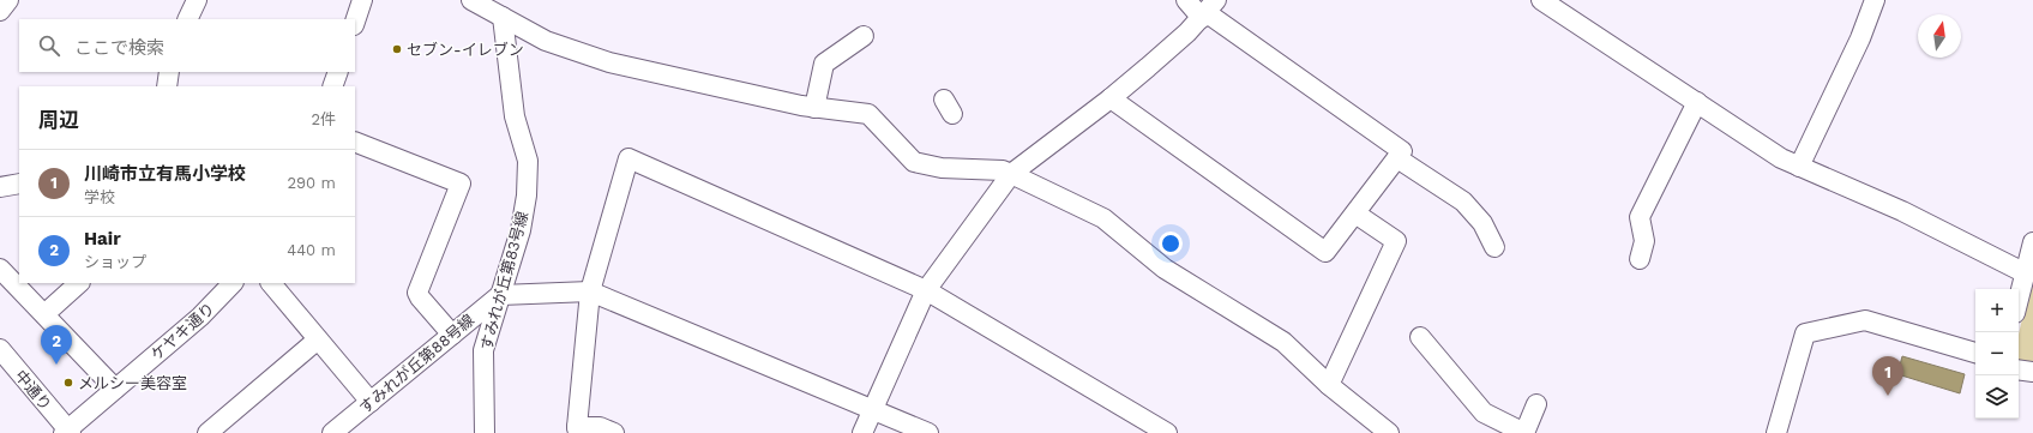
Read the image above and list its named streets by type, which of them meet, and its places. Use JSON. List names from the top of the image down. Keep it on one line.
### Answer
{"streets":{"street":["すみれが丘第83号線","ケヤキ通り","すみれが丘第88号線","中通り"]},"crossings":[["すみれが丘第83号線","すみれが丘第88号線"],["ケヤキ通り","中通り"]],"places":["セブン-イレブン","メルシー美容室"],"north":"top","page":{"search":"ここで検索","heading":["周辺","2件"],"list":[{"mark":"1","name":"川崎市立有馬小学校","note":"学校","value":"290 m"},{"mark":"2","name":"Hair","note":"ショップ","value":"440 m"}],"map_buttons":["+","−"],"pins":["2","1"]}}
